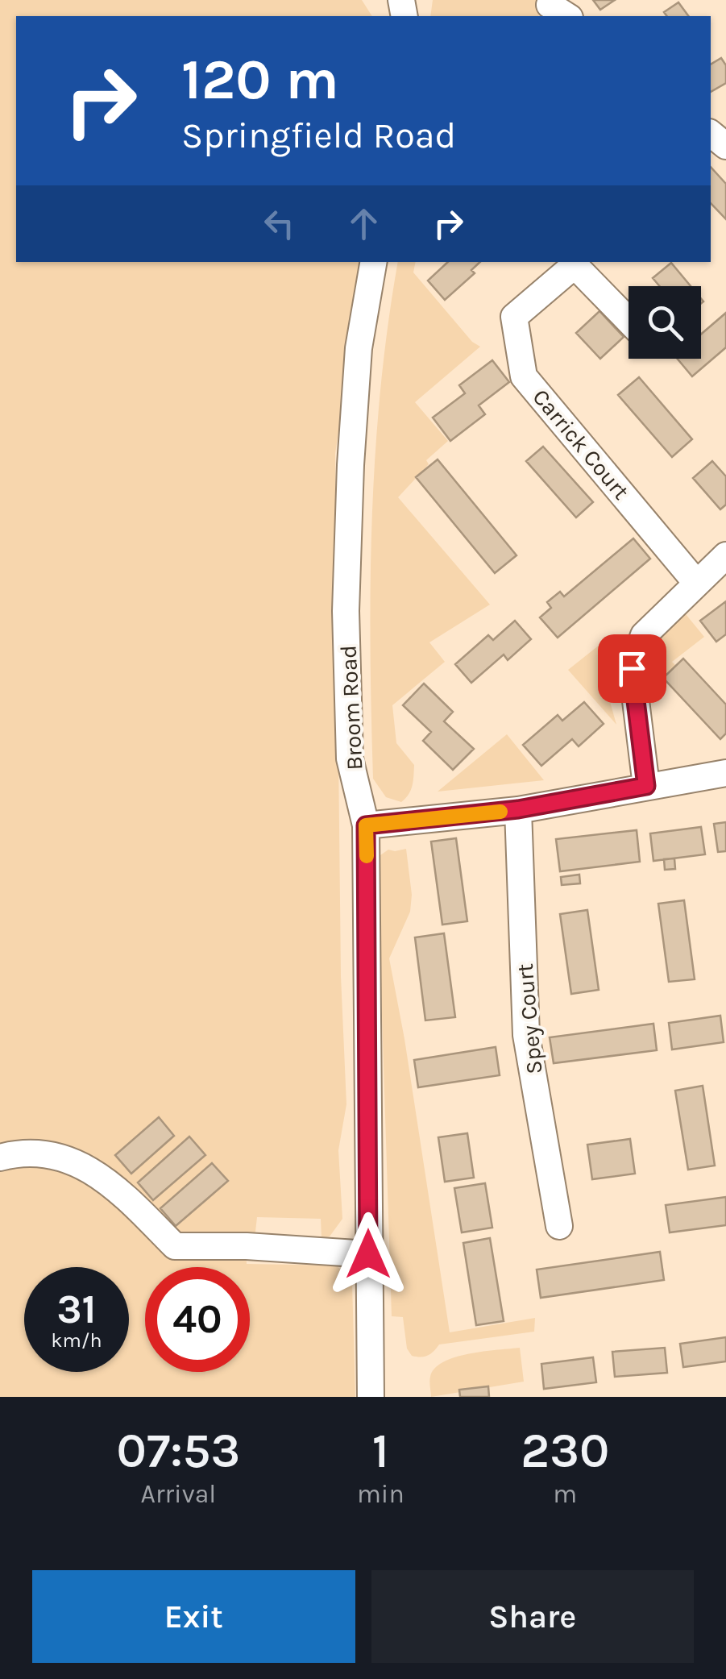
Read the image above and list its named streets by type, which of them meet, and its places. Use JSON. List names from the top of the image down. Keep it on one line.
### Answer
{"streets":{"street":["Carrick Court","Broom Road","Spey Court"]},"page":{"turn":["120 m","Springfield Road"],"speed":"31 km/h","limit":"40","eta":["07:53","Arrival","1","min","230","m"],"buttons":["Exit","Share"]}}
